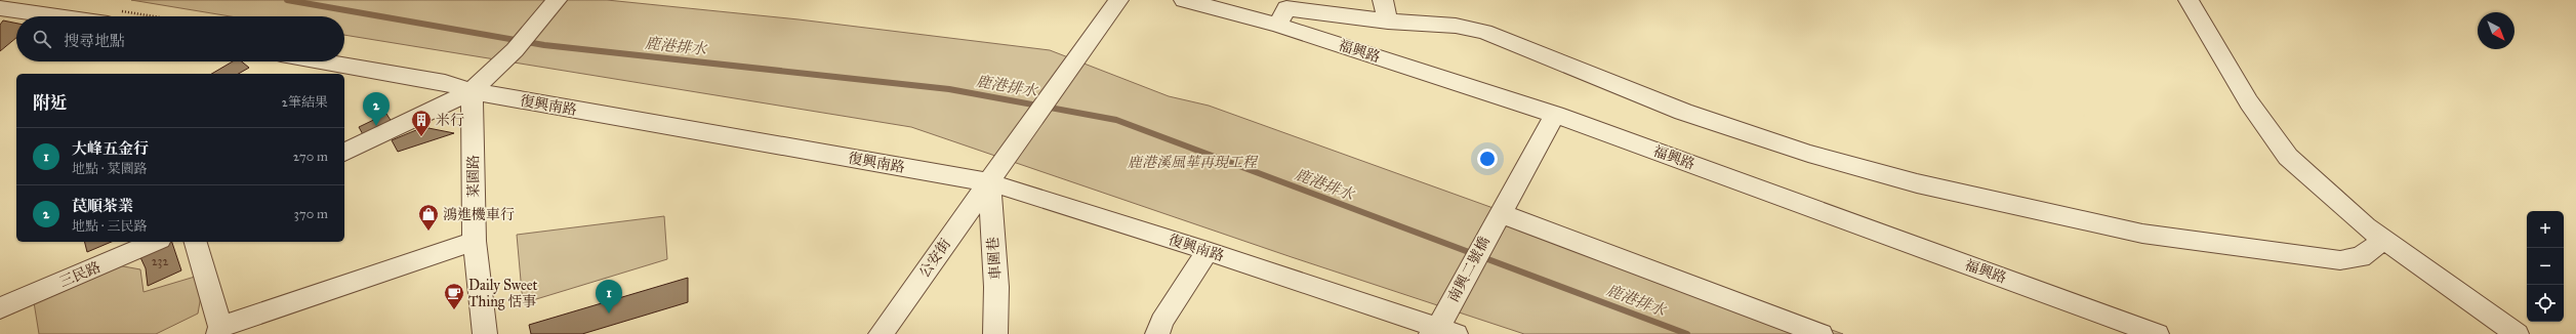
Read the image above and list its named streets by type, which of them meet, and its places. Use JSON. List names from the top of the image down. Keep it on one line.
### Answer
{"streets":{"street":["福興路","復興南路","菜園路","公安街","車圍巷","南興二號橋","三民路"]},"crossings":[["福興路","南興二號橋"],["復興南路","菜園路"],["復興南路","公安街"],["復興南路","車圍巷"],["復興南路","南興二號橋"],["公安街","車圍巷"]],"water":["鹿港排水"],"parks":["鹿港溪風華再現工程"],"places":{"building":["米行"],"shop":["鴻進機車行"],"cafe":["Daily Sweet Thing 恬事"]},"house_numbers":["232"],"north":"bottom right","page":{"search":"搜尋地點","heading":["附近","2筆結果"],"pins":["2","1"],"list":[{"mark":"1","name":"大峰五金行","note":"地點 · 菜園路","value":"270 m"},{"mark":"2","name":"苠順茶業","note":"地點 · 三民路","value":"370 m"}],"map_buttons":["+","−"]}}
